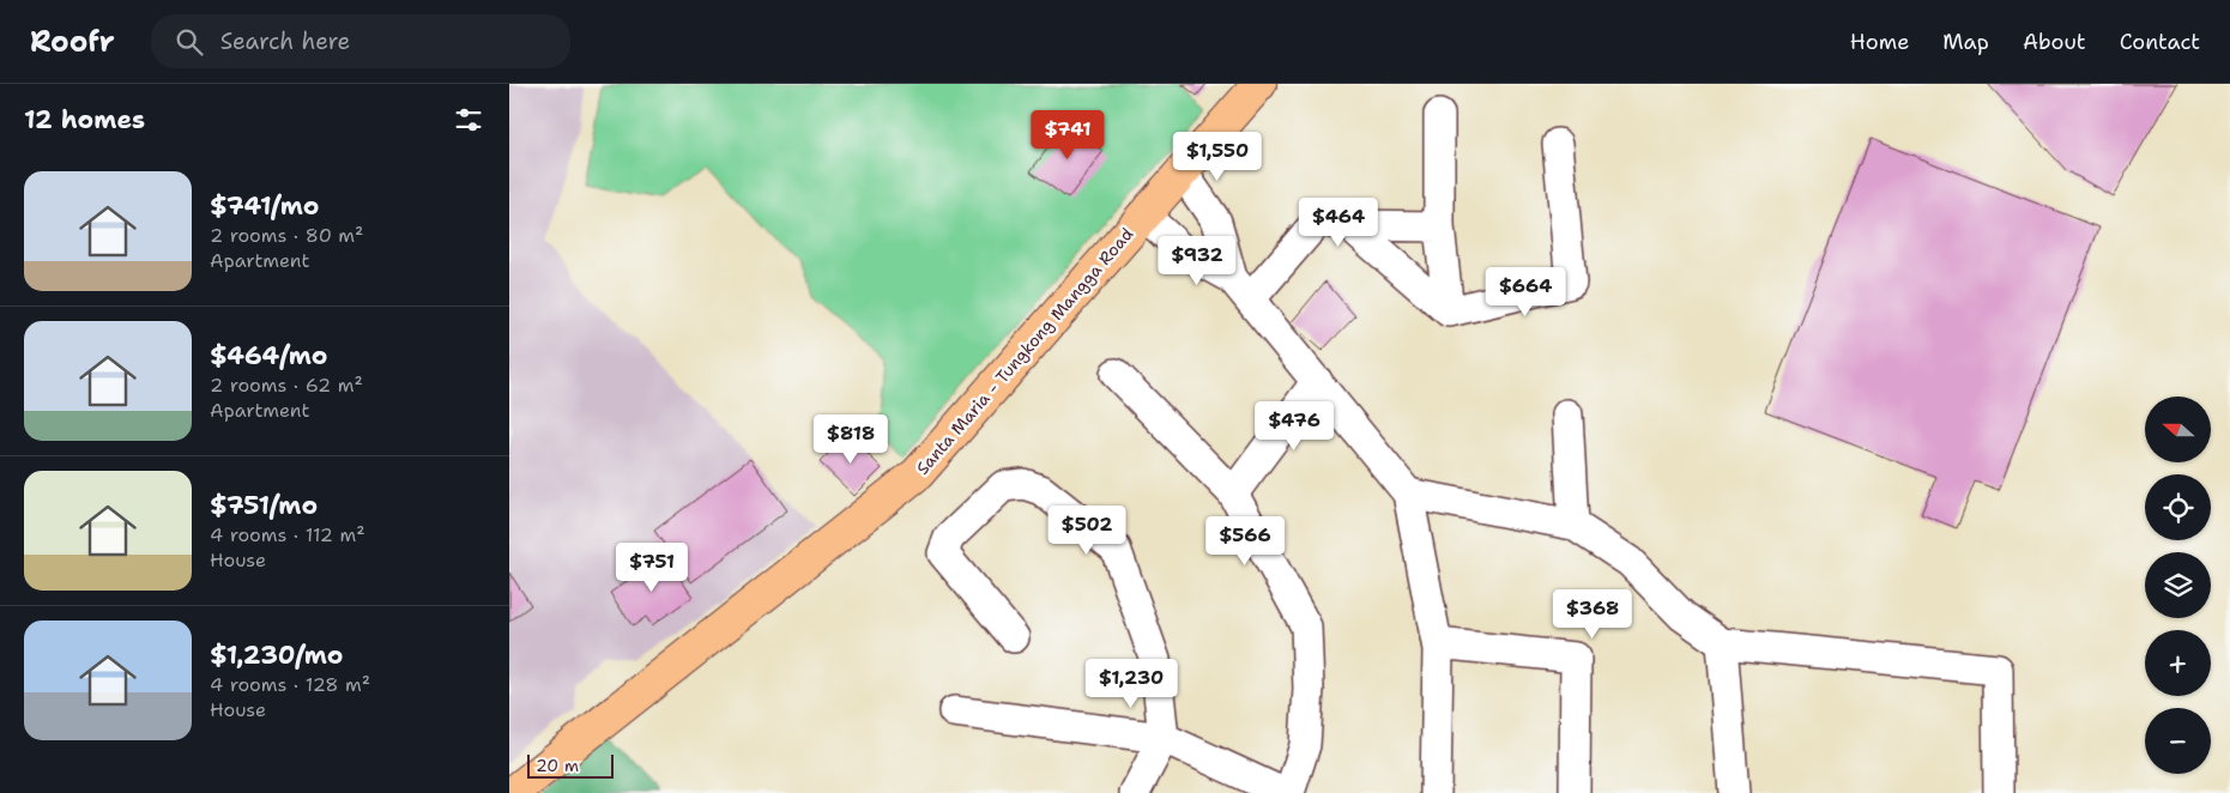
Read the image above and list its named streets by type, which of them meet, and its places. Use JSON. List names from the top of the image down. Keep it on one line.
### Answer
{"streets":{"main road":["Santa Maria - Tungkong Mangga Road"]},"scale_bar":"20 m","north":"left","page":{"header":"Roofr","search":"Search here","nav":["Home","Map","About","Contact"],"heading":"12 homes","price":["$741","$1,550","$464","$932","$664","$476","$818","$502","$566","$751","$368","$1,230"],"list":[{"name":"$741/mo","note":"2 rooms · 80 m² · Apartment"},{"name":"$464/mo","note":"2 rooms · 62 m² · Apartment"},{"name":"$751/mo","note":"4 rooms · 112 m² · House"},{"name":"$1,230/mo","note":"4 rooms · 128 m² · House"}],"map_buttons":["+","−"],"scale":"20 m"}}
